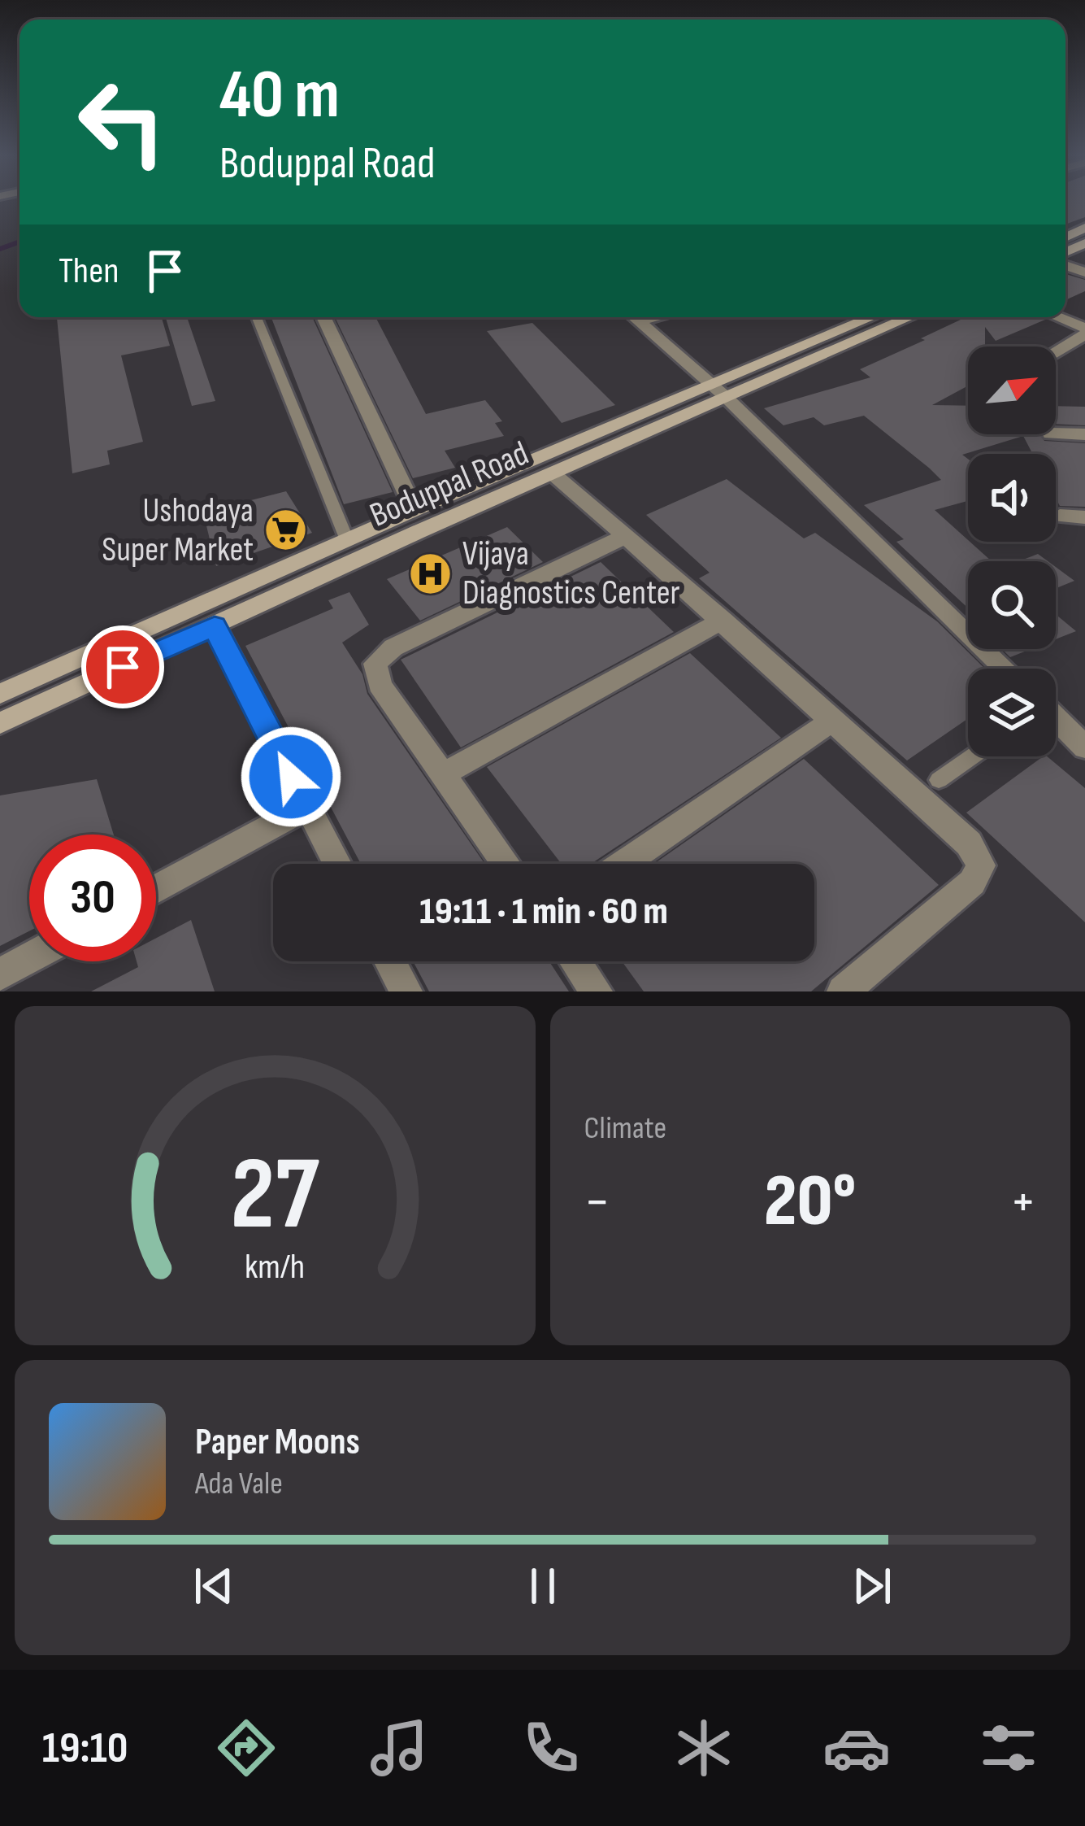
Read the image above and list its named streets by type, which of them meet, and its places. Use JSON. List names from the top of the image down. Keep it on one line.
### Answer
{"streets":{"street":["Boduppal Road"]},"places":{"supermarket":["Ushodaya Super Market"],"hospital":["Vijaya Diagnostics Center"]},"north":"top right","page":{"turn":["40 m","Boduppal Road"],"then":"Then","limit":"30","trip":"19:11 · 1 min · 60 m","tile":"Climate","heat":["−","20°","+"],"song":["Paper Moons","Ada Vale"],"tabs":"19:10","gauge":["27","km/h"]}}
